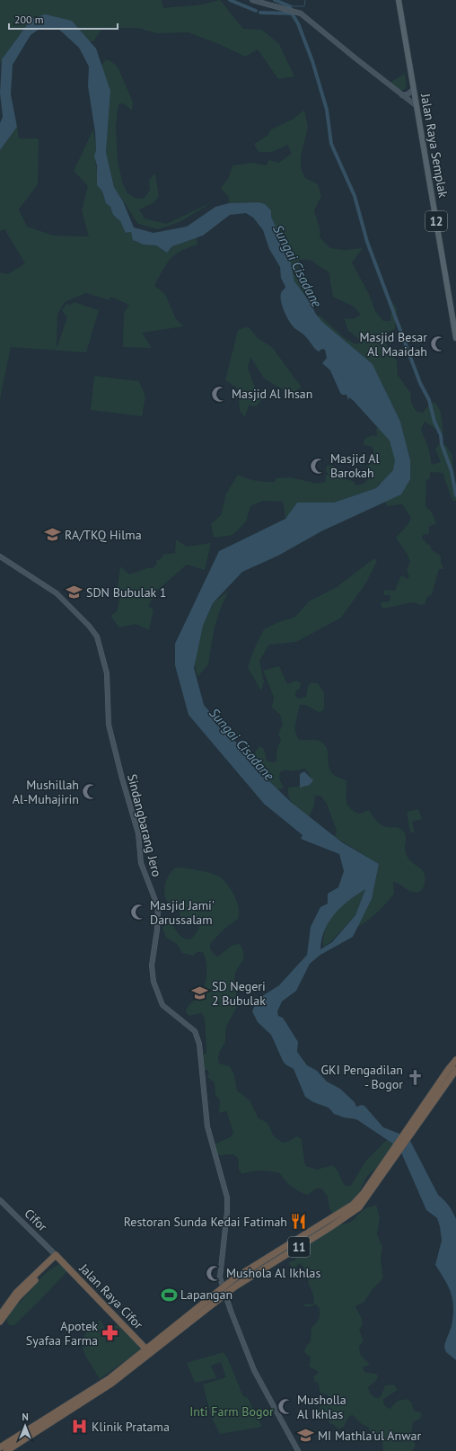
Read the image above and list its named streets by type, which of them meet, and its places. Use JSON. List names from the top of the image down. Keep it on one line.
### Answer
{"streets":{"highway":["11","Jalan Raya Cifor"],"main road":["Jalan Raya Semplak","12"],"street":["Sindangbarang Jero","Cifor"]},"crossings":[["Sindangbarang Jero","11"],["Cifor","Jalan Raya Cifor"],["11","Jalan Raya Cifor"]],"water":["Sungai Cisadane"],"parks":["Inti Farm Bogor"],"places":{"mosque":["Masjid Besar Al Maaidah","Masjid Al Ihsan","Masjid Al Barokah","Mushillah Al-Muhajirin","Masjid Jami' Darussalam","Mushola Al Ikhlas","Musholla Al Ikhlas"],"school or university":["RA/TKQ Hilma","SDN Bubulak 1","SD Negeri 2 Bubulak","MI Mathla'ul Anwar"],"church":["GKI Pengadilan - Bogor"],"restaurant":["Restoran Sunda Kedai Fatimah"],"sports":["Lapangan"],"pharmacy":["Apotek Syafaa Farma"],"hospital":["Klinik Pratama"]},"scale_bar":"200 m","north":"top"}
